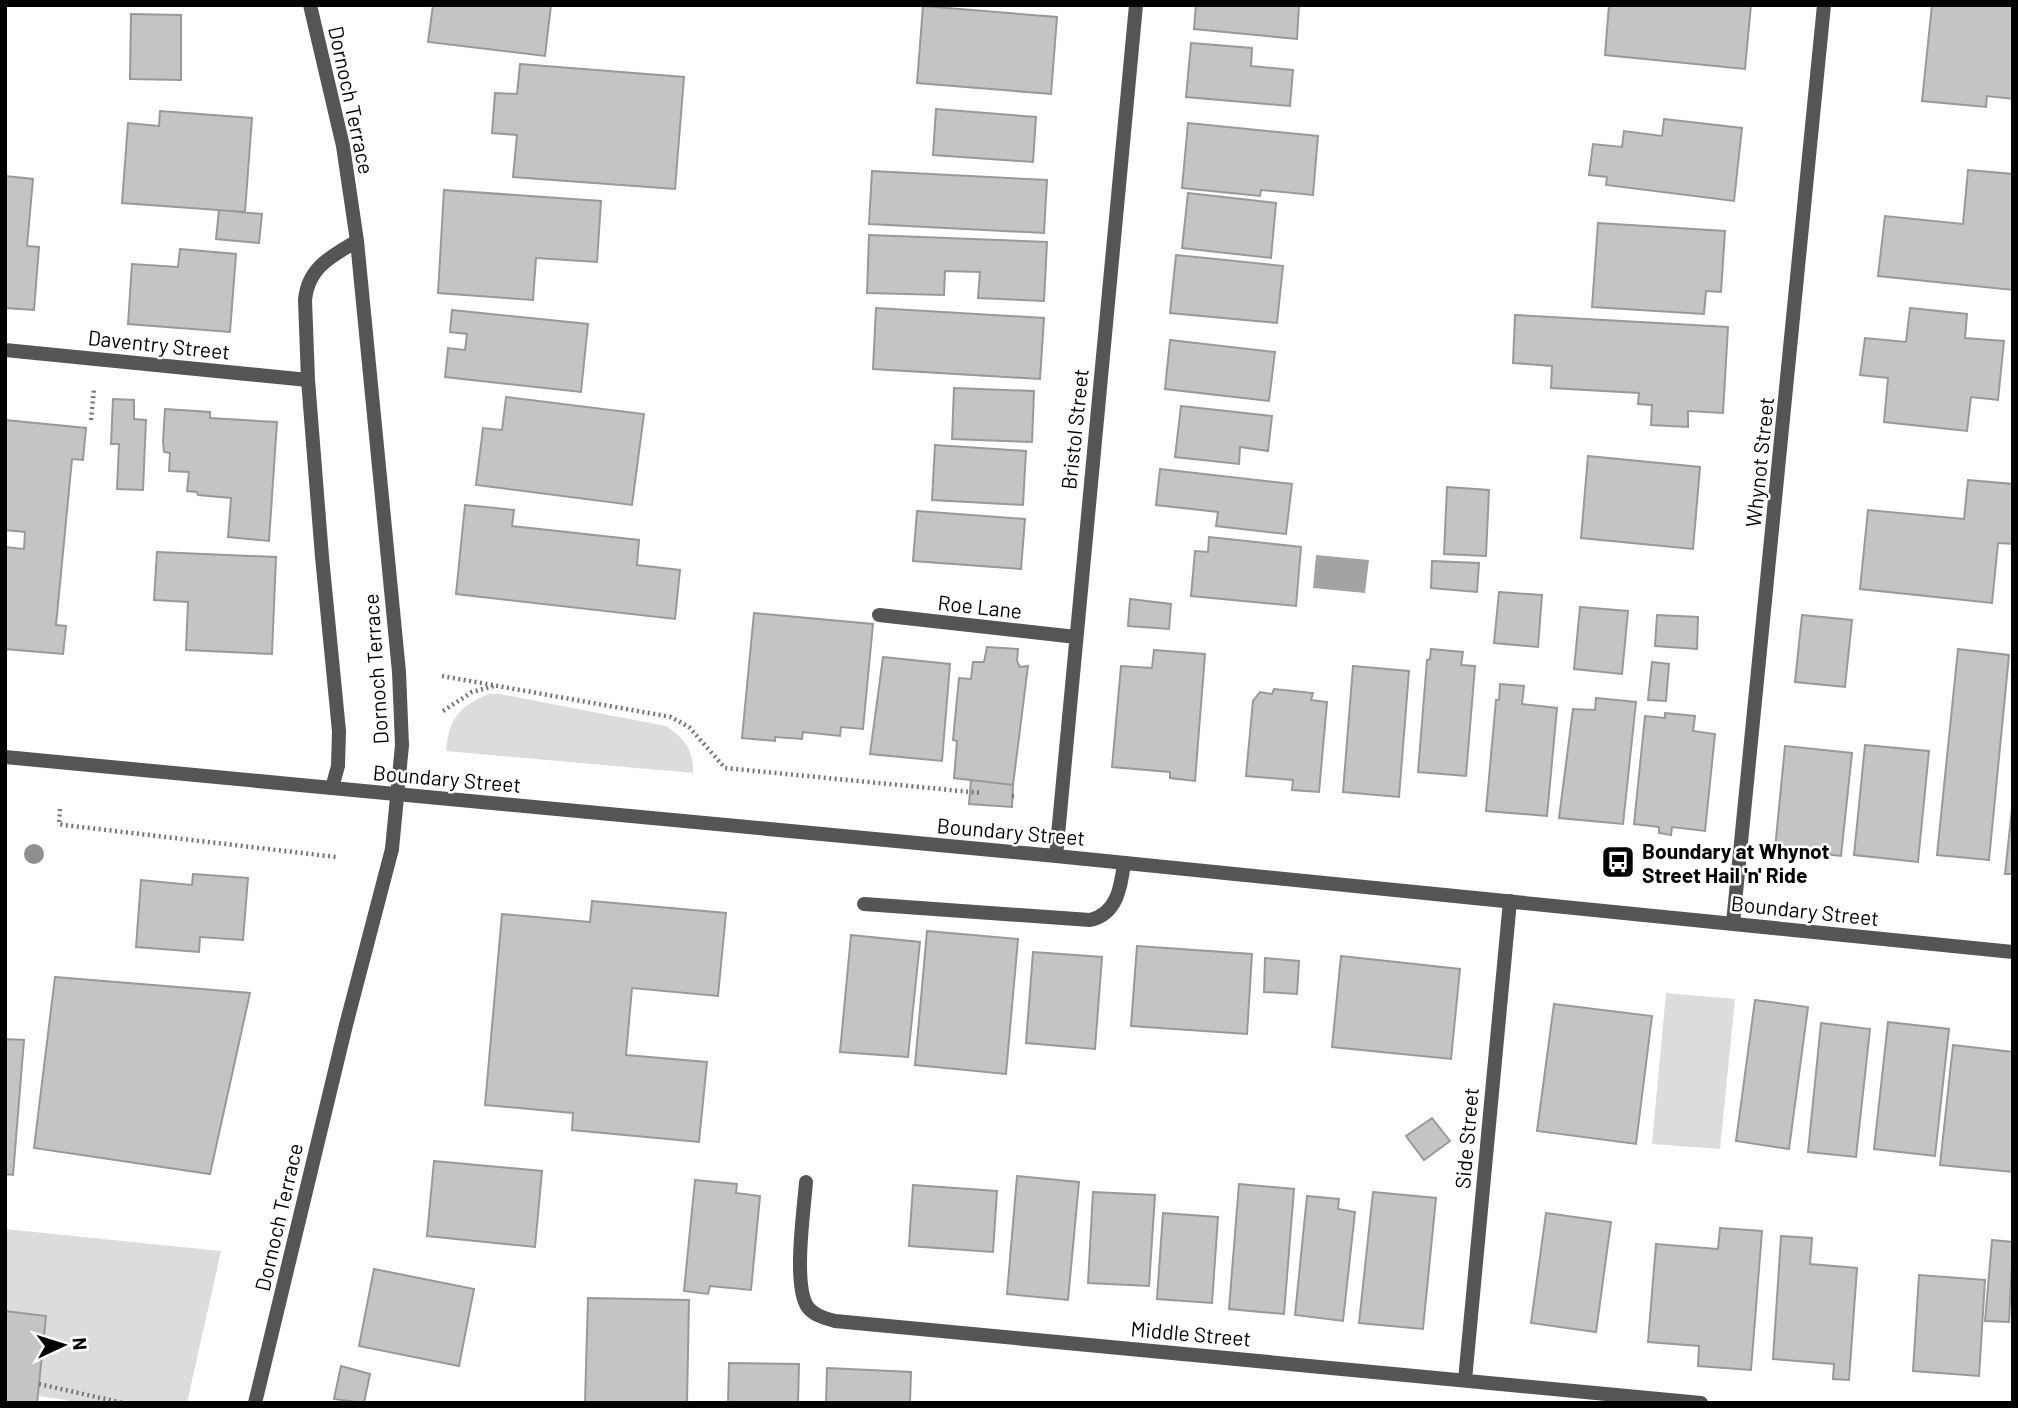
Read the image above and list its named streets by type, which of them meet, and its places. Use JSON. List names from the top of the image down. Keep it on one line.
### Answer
{"streets":{"street":["Dornoch Terrace","Daventry Street","Bristol Street","Whynot Street","Roe Lane","Boundary Street","Side Street","Middle Street"]},"crossings":[["Bristol Street","Roe Lane"],["Bristol Street","Boundary Street"],["Whynot Street","Boundary Street"],["Boundary Street","Side Street"],["Side Street","Middle Street"]],"places":{"bus stop":["Boundary at Whynot Street Hail 'n' Ride"]},"north":"right"}
